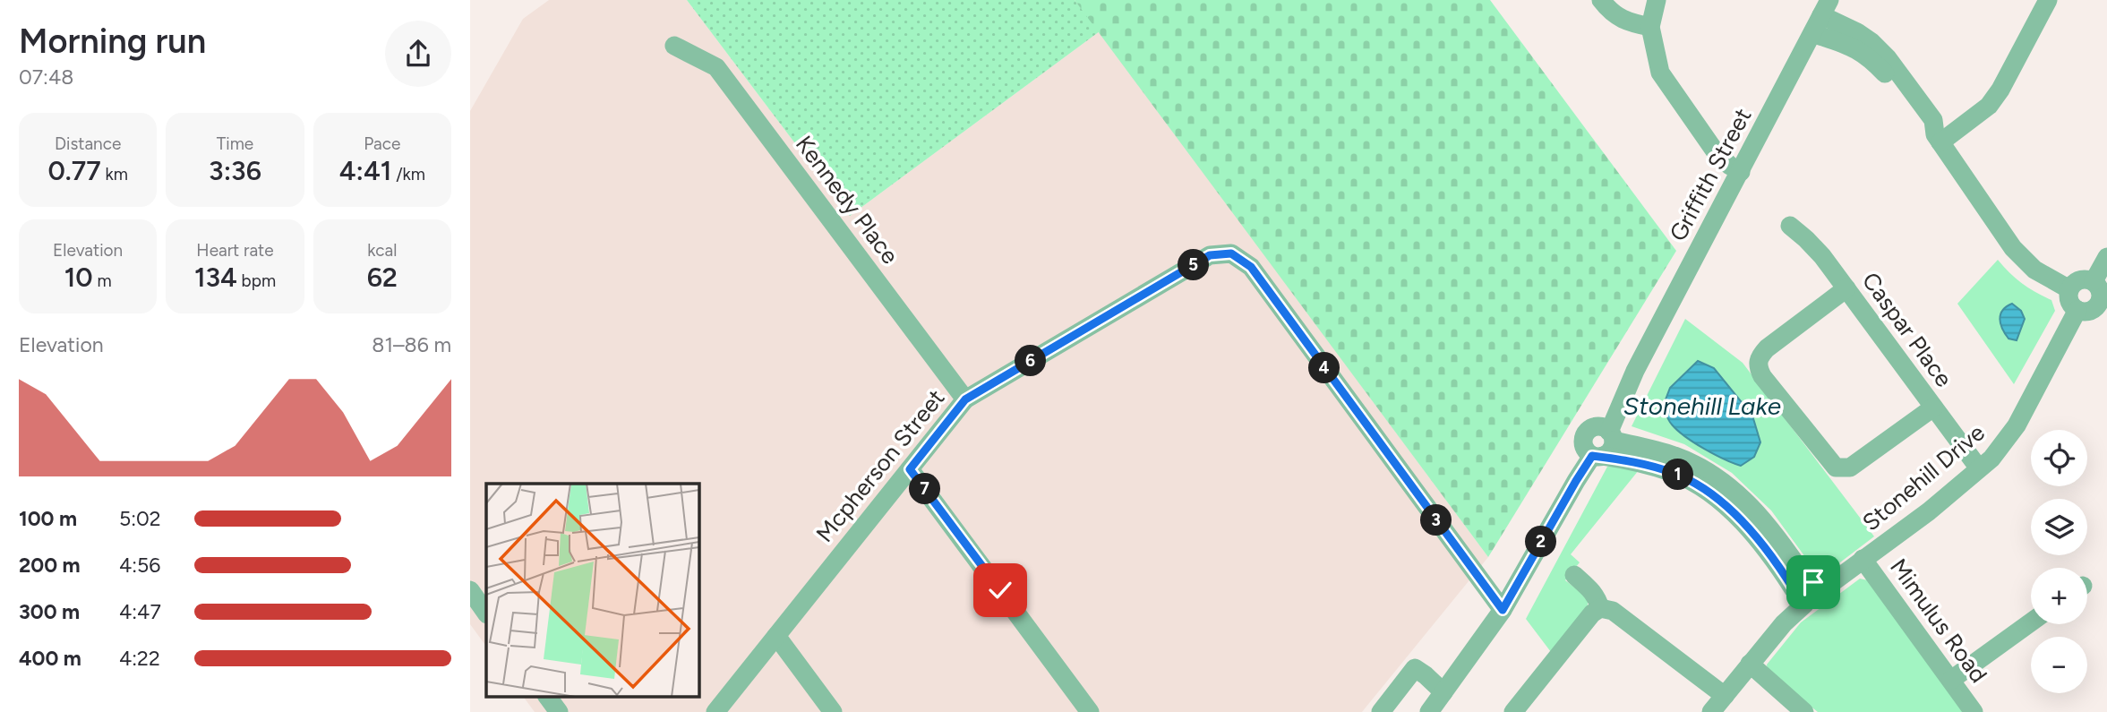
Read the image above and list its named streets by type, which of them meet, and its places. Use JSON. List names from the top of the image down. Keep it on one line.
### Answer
{"streets":{"street":["Griffith Street","Kennedy Place","Caspar Place","Mcpherson Street","Stonehill Drive","Mimulus Road"]},"crossings":[["Griffith Street","Mcpherson Street"],["Kennedy Place","Mcpherson Street"],["Caspar Place","Stonehill Drive"],["Stonehill Drive","Mimulus Road"]],"water":["Stonehill Lake"],"page":{"heading":["Morning run","07:48"],"stats":[["Distance","0.77 km"],["Time","3:36"],["Pace","4:41 /km"],["Elevation","10 m"],["Heart rate","134 bpm"],["kcal","62"]],"pins":["5","6","4","1","7","3","2"],"chart":["Elevation","81–86 m"],"map_buttons":["+","−"],"list":[{"name":"100 m","note":"5:02"},{"name":"200 m","note":"4:56"},{"name":"300 m","note":"4:47"},{"name":"400 m","note":"4:22"}]}}
